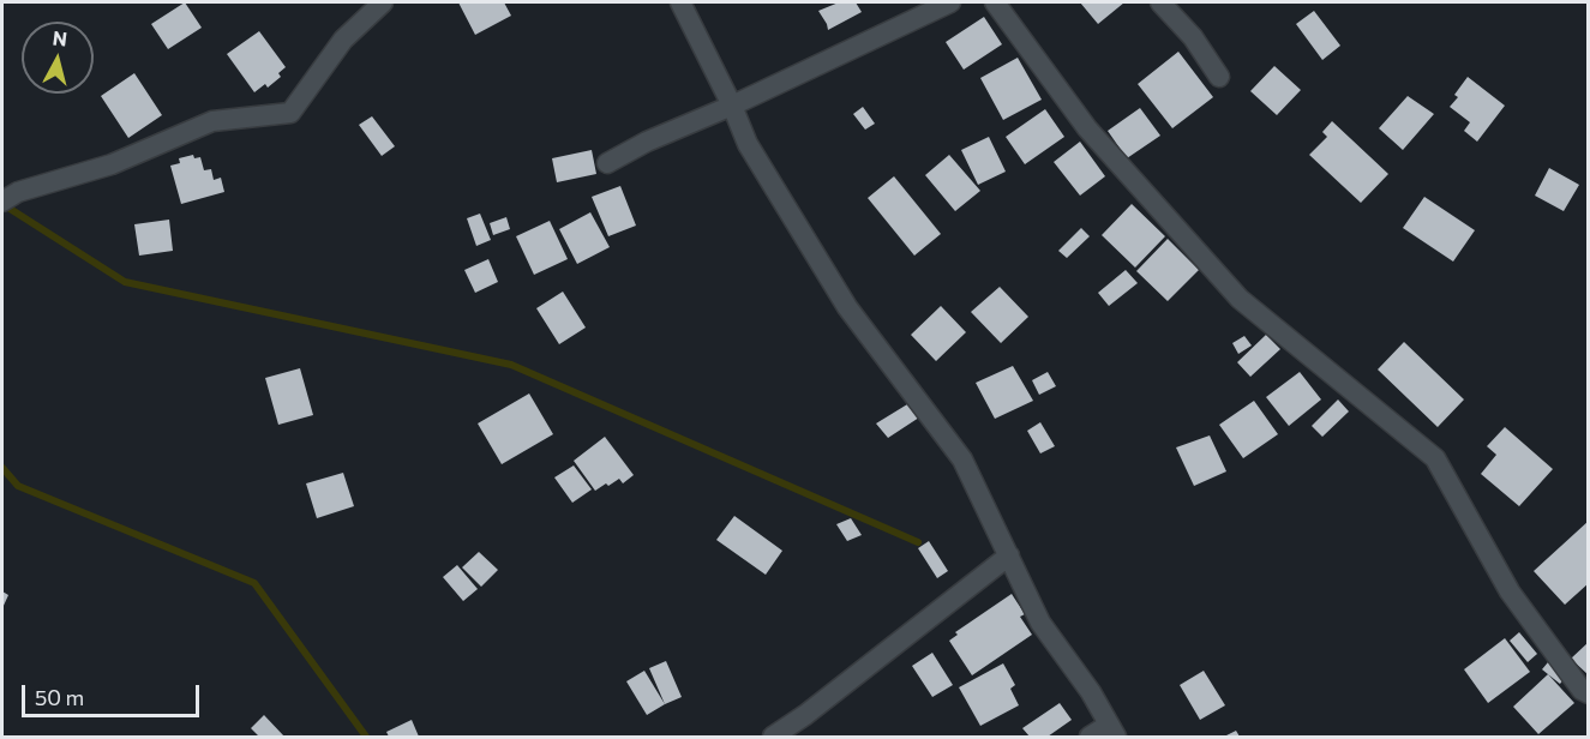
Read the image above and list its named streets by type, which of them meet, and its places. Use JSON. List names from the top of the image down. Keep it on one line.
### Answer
{"scale_bar":"50 m","north":"top"}
